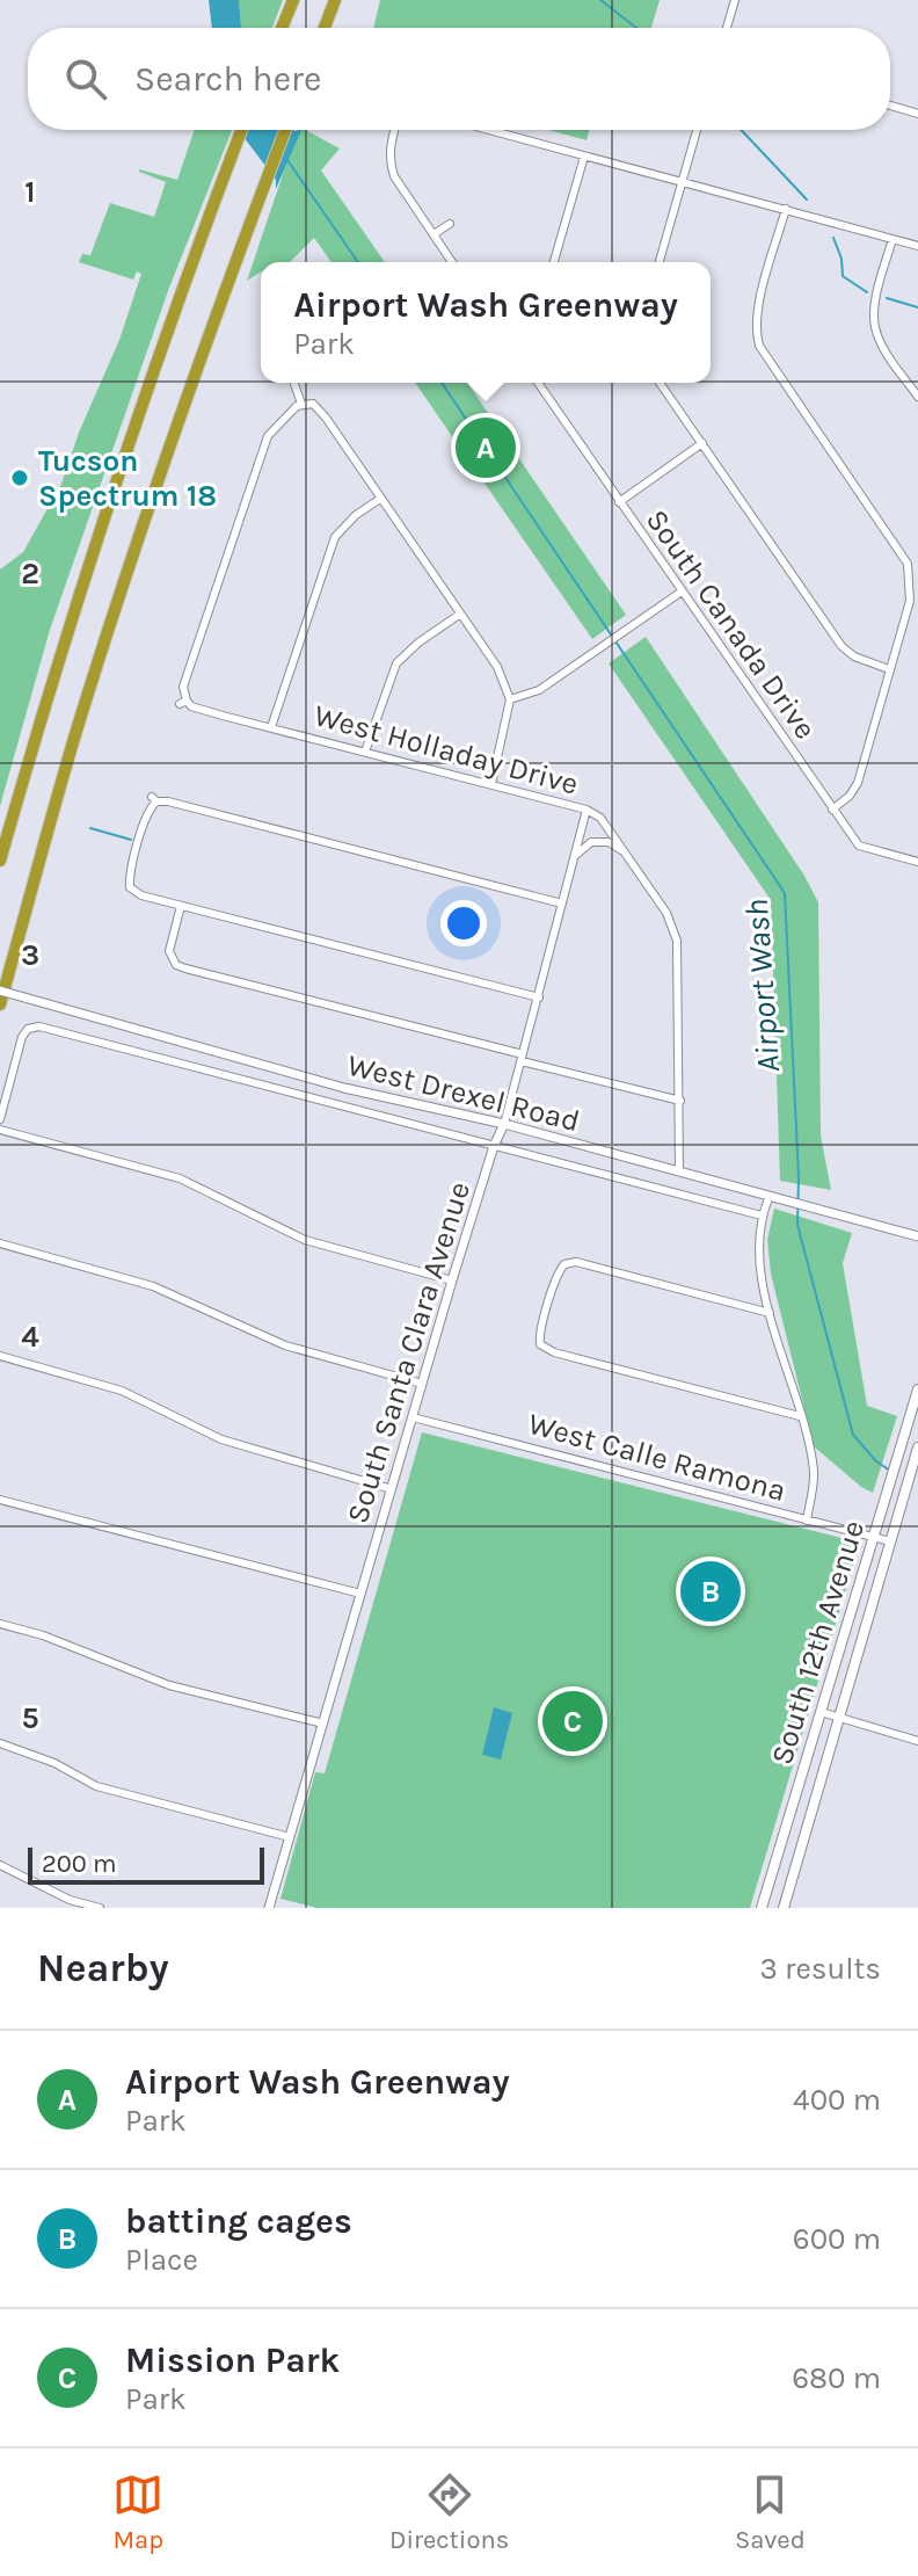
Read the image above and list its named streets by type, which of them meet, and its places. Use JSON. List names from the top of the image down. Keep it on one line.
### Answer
{"streets":{"main road":["South 12th Avenue"],"street":["South Canada Drive","West Holladay Drive","West Drexel Road","South Santa Clara Avenue","West Calle Ramona"]},"crossings":[["West Holladay Drive","West Drexel Road"],["West Holladay Drive","South Santa Clara Avenue"],["West Drexel Road","South Santa Clara Avenue"],["South Santa Clara Avenue","West Calle Ramona"],["West Calle Ramona","South 12th Avenue"]],"water":["Airport Wash"],"places":["Tucson Spectrum 18"],"scale_bar":"200 m","page":{"search":"Search here","popup":["Airport Wash Greenway","Park"],"pins":["A","B","C"],"scale":"200 m","heading":["Nearby","3 results"],"list":[{"mark":"A","name":"Airport Wash Greenway","note":"Park","value":"400 m"},{"mark":"B","name":"batting cages","note":"Place","value":"600 m"},{"mark":"C","name":"Mission Park","note":"Park","value":"680 m"}],"nav":["Map","Directions","Saved"]},"grid":{"rows":["1","2","3","4","5"]}}
